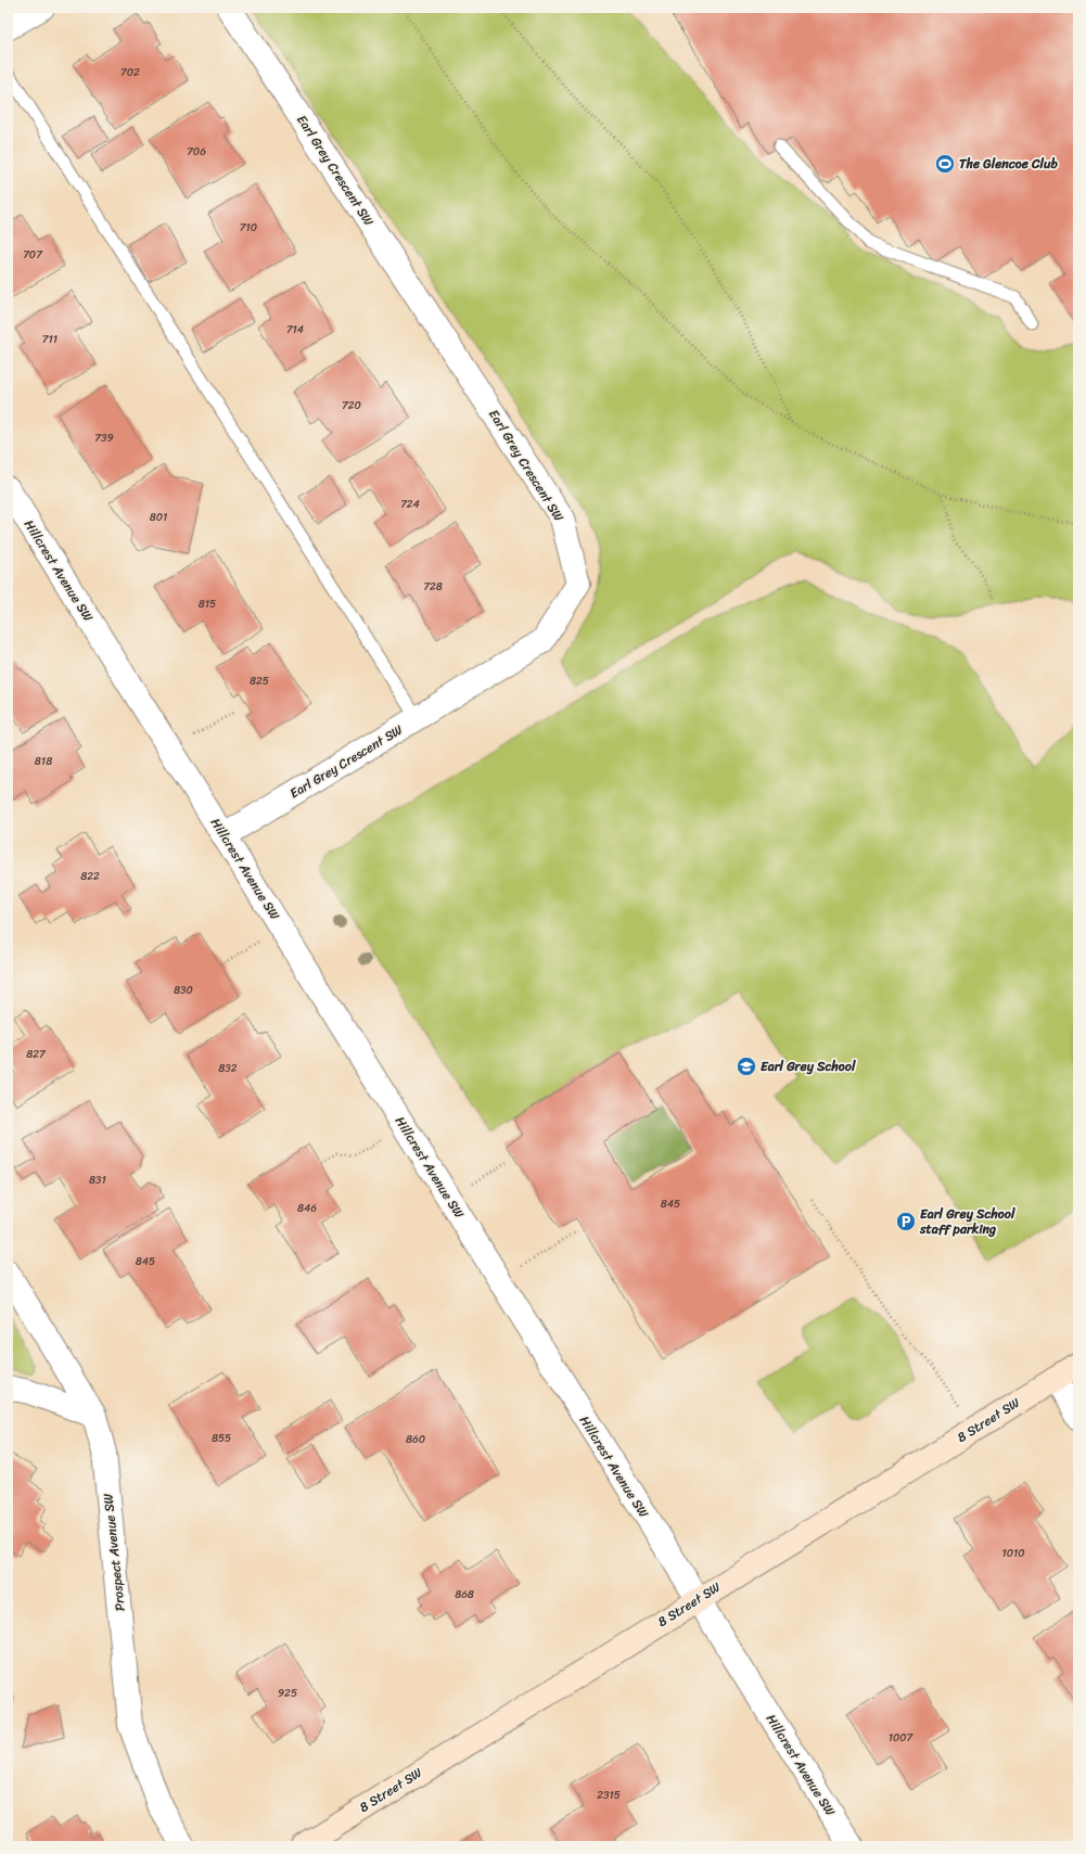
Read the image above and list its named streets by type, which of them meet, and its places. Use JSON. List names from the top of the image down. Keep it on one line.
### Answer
{"streets":{"street":["Earl Grey Crescent SW","Hillcrest Avenue SW","8 Street SW","Prospect Avenue SW"]},"crossings":[["Earl Grey Crescent SW","Hillcrest Avenue SW"],["Hillcrest Avenue SW","8 Street SW"]],"places":{"sports":["The Glencoe Club"],"school or university":["Earl Grey School"],"parking":["Earl Grey School staff parking"]},"house_numbers":["702","706","710","707","714","711","720","739","724","801","728","815","825","818","822","830","827","832","831","845","846","845","855","860","1010","868","925","1007","2315"]}
